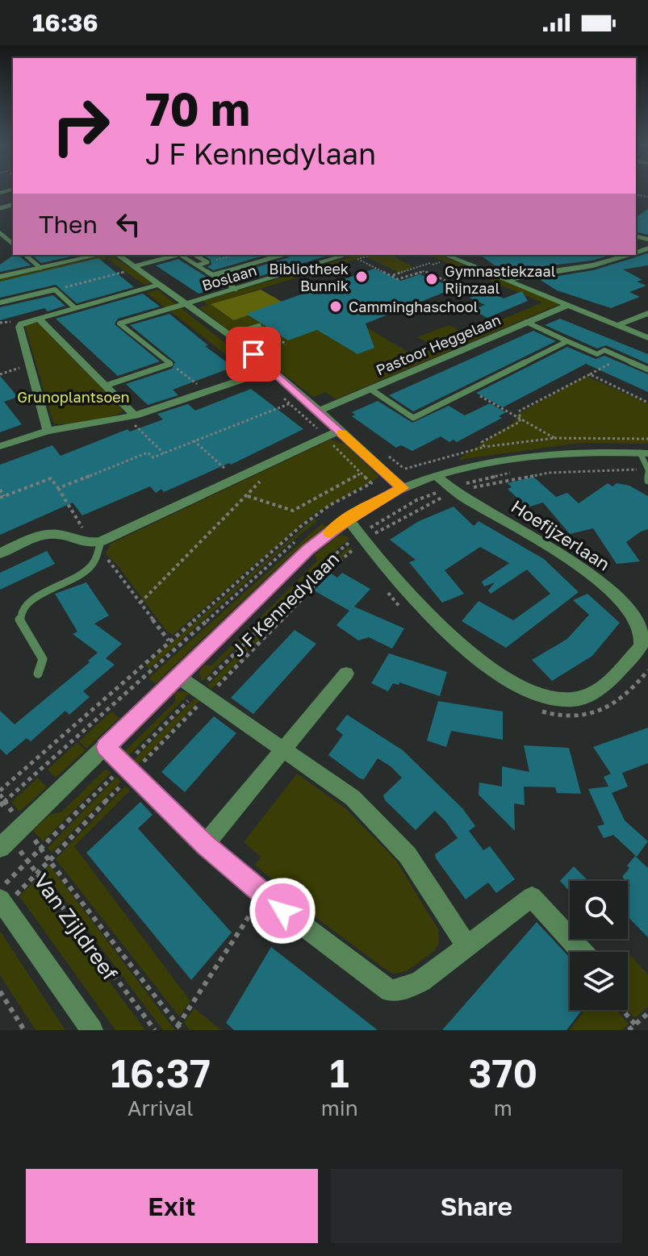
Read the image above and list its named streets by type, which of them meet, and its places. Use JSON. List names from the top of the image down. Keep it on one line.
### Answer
{"streets":{"street":["Boslaan","Pastoor Heggelaan","Hoefijzerlaan","J F Kennedylaan"],"path":["Van Zijldreef"]},"crossings":[["Hoefijzerlaan","J F Kennedylaan"],["J F Kennedylaan","Van Zijldreef"]],"parks":["Grunoplantsoen"],"places":["Bibliotheek Bunnik","Gymnastiekzaal Rijnzaal","Camminghaschool"],"page":{"status":"16:36","turn":["70 m","J F Kennedylaan"],"then":"Then","eta":["16:37","Arrival","1","min","370","m"],"buttons":["Exit","Share"]}}
